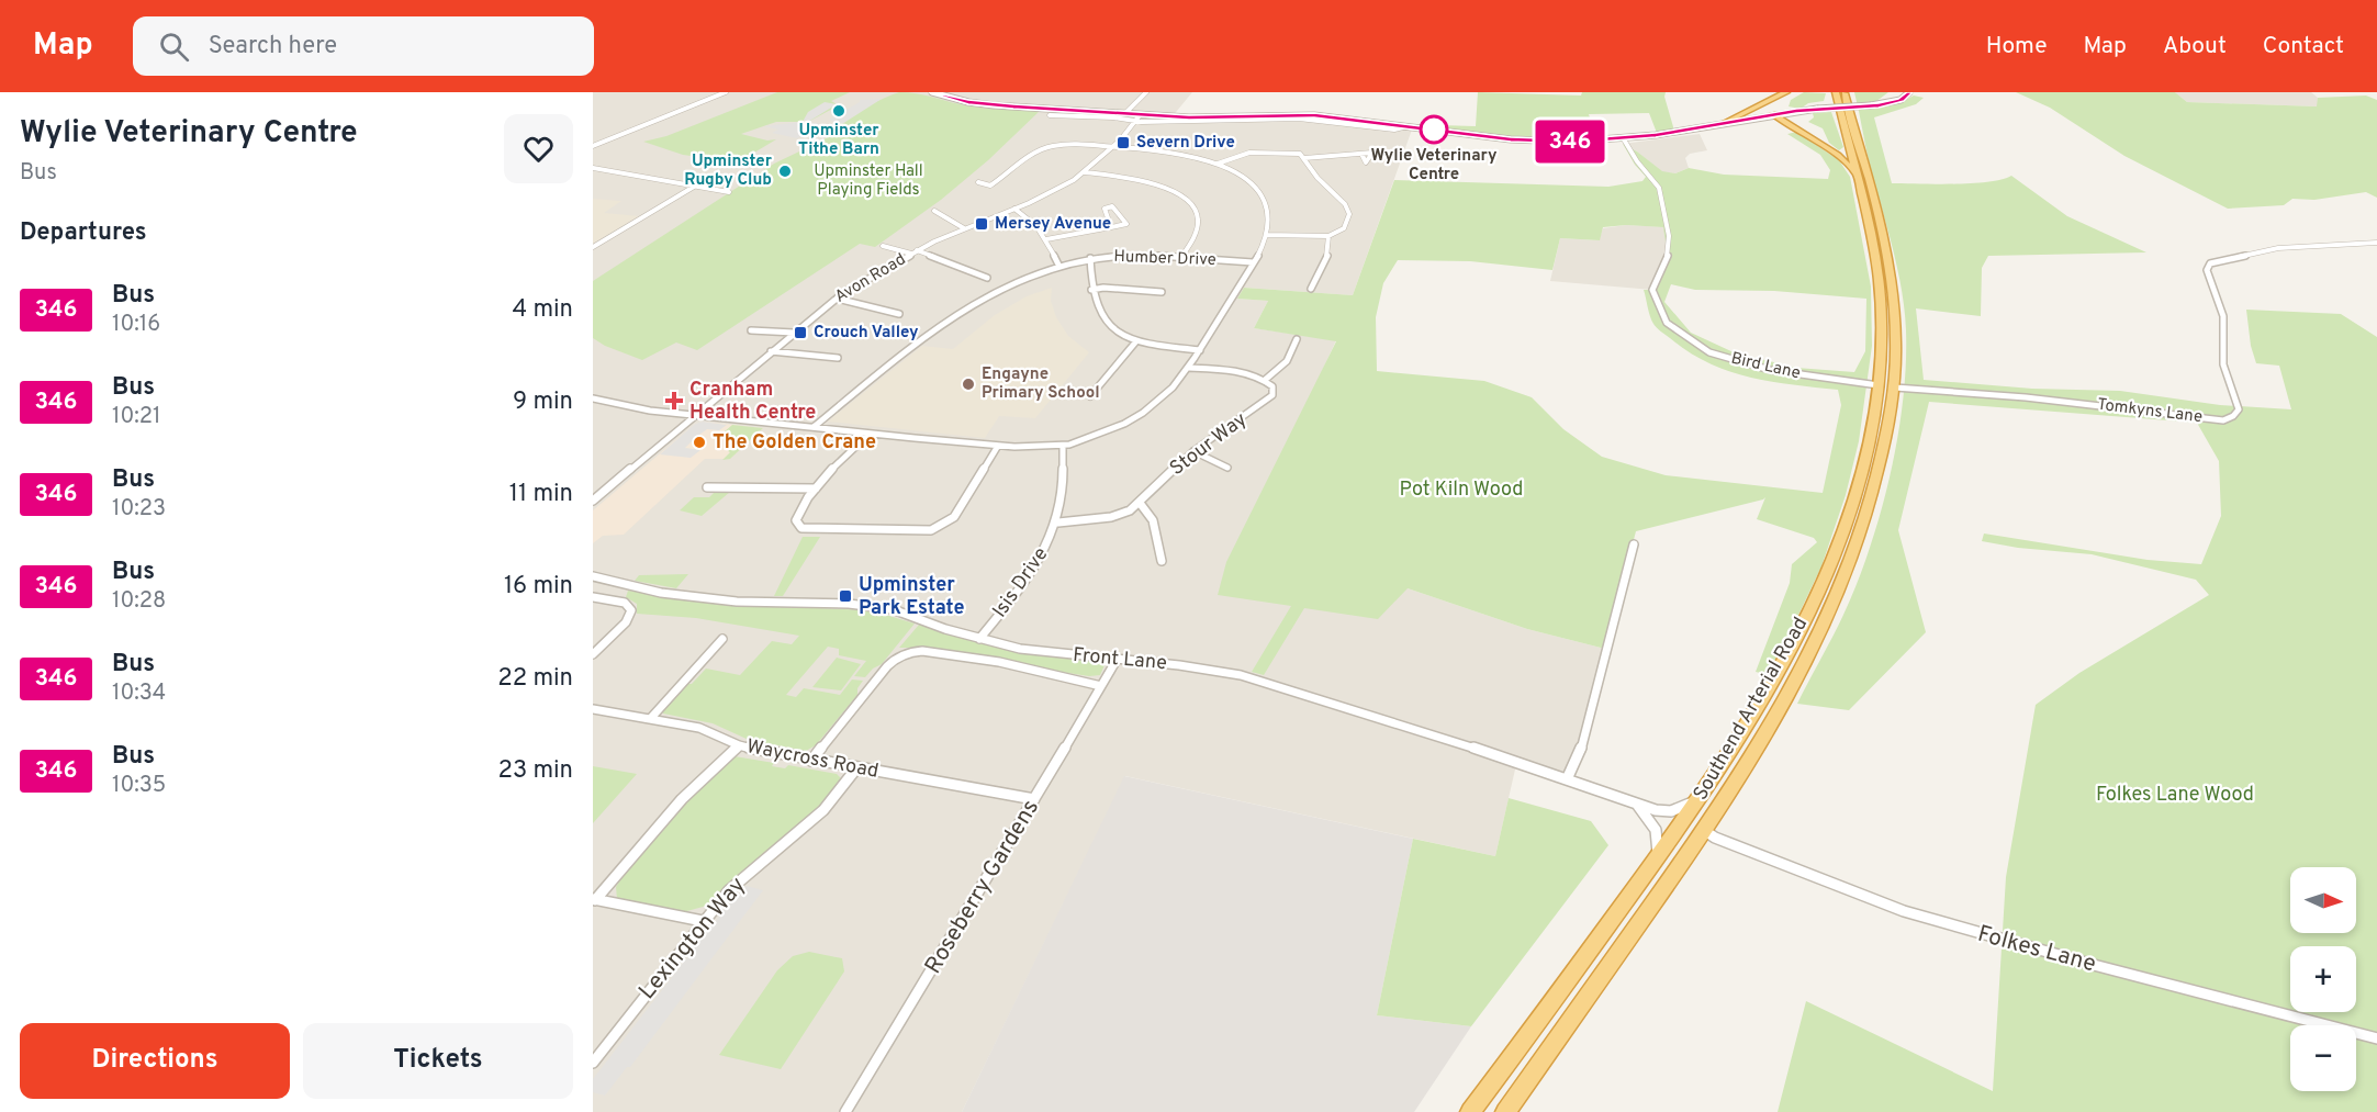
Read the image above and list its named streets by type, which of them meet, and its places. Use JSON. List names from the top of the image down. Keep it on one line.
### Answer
{"streets":{"highway":["Southend Arterial Road"],"street":["Humber Drive","Avon Road","Bird Lane","Tomkyns Lane","Stour Way","Isis Drive","Front Lane","Waycross Road","Roseberry Gardens","Lexington Way","Folkes Lane"]},"crossings":[["Bird Lane","Southend Arterial Road"],["Tomkyns Lane","Southend Arterial Road"],["Stour Way","Isis Drive"],["Isis Drive","Front Lane"],["Front Lane","Southend Arterial Road"],["Front Lane","Roseberry Gardens"],["Southend Arterial Road","Folkes Lane"],["Waycross Road","Roseberry Gardens"],["Waycross Road","Lexington Way"]],"parks":["Upminster Hall Playing Fields","Pot Kiln Wood","Folkes Lane Wood"],"places":{"other":["Upminster Tithe Barn","Wylie Veterinary Centre","Upminster Rugby Club","Engayne Primary School","The Golden Crane"],"transit":["Severn Drive","Mersey Avenue","Crouch Valley","Upminster Park Estate"],"health":["Cranham Health Centre"]},"lines":["bus line 346"],"north":"right","page":{"header":"Map","search":"Search here","nav":["Home","Map","About","Contact"],"heading":[["Wylie Veterinary Centre","Bus"],"Departures"],"on_map":"346","list":[{"mark":"346","name":"Bus","note":"10:16","value":"4 min"},{"mark":"346","name":"Bus","note":"10:21","value":"9 min"},{"mark":"346","name":"Bus","note":"10:23","value":"11 min"},{"mark":"346","name":"Bus","note":"10:28","value":"16 min"},{"mark":"346","name":"Bus","note":"10:34","value":"22 min"},{"mark":"346","name":"Bus","note":"10:35","value":"23 min"}],"map_buttons":["+","−"],"buttons":["Directions","Tickets"]}}
